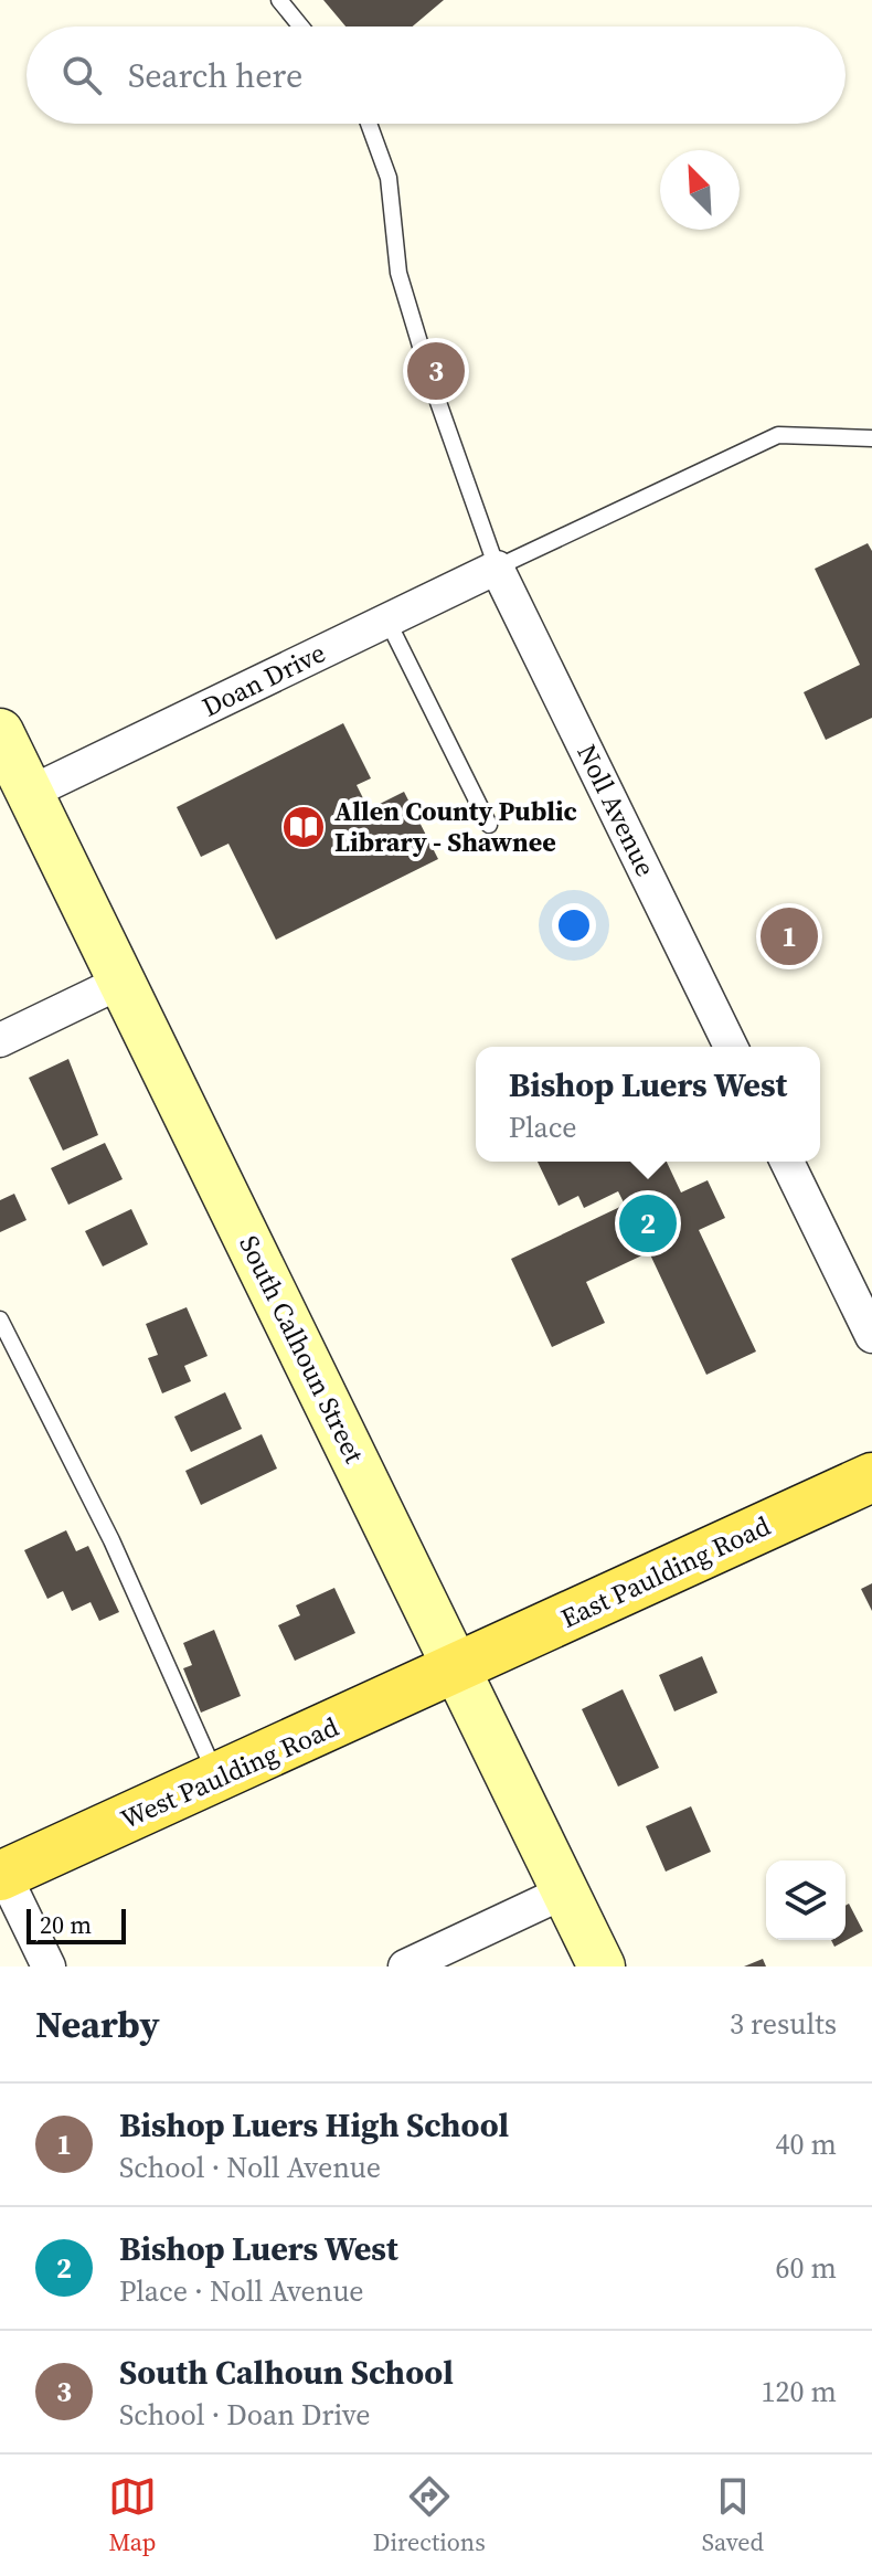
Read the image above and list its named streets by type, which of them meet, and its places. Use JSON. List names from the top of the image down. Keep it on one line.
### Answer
{"streets":{"main road":["East Paulding Road","West Paulding Road"],"street":["Doan Drive","Noll Avenue","South Calhoun Street"]},"crossings":[["Doan Drive","Noll Avenue"],["Doan Drive","South Calhoun Street"],["South Calhoun Street","East Paulding Road"],["South Calhoun Street","West Paulding Road"],["East Paulding Road","West Paulding Road"]],"places":{"library":["Allen County Public Library - Shawnee"]},"scale_bar":"20 m","north":"top left","page":{"search":"Search here","pins":["3","1","2"],"popup":["Bishop Luers West","Place"],"scale":"20 m","heading":["Nearby","3 results"],"list":[{"mark":"1","name":"Bishop Luers High School","note":"School · Noll Avenue","value":"40 m"},{"mark":"2","name":"Bishop Luers West","note":"Place · Noll Avenue","value":"60 m"},{"mark":"3","name":"South Calhoun School","note":"School · Doan Drive","value":"120 m"}],"nav":["Map","Directions","Saved"]}}
